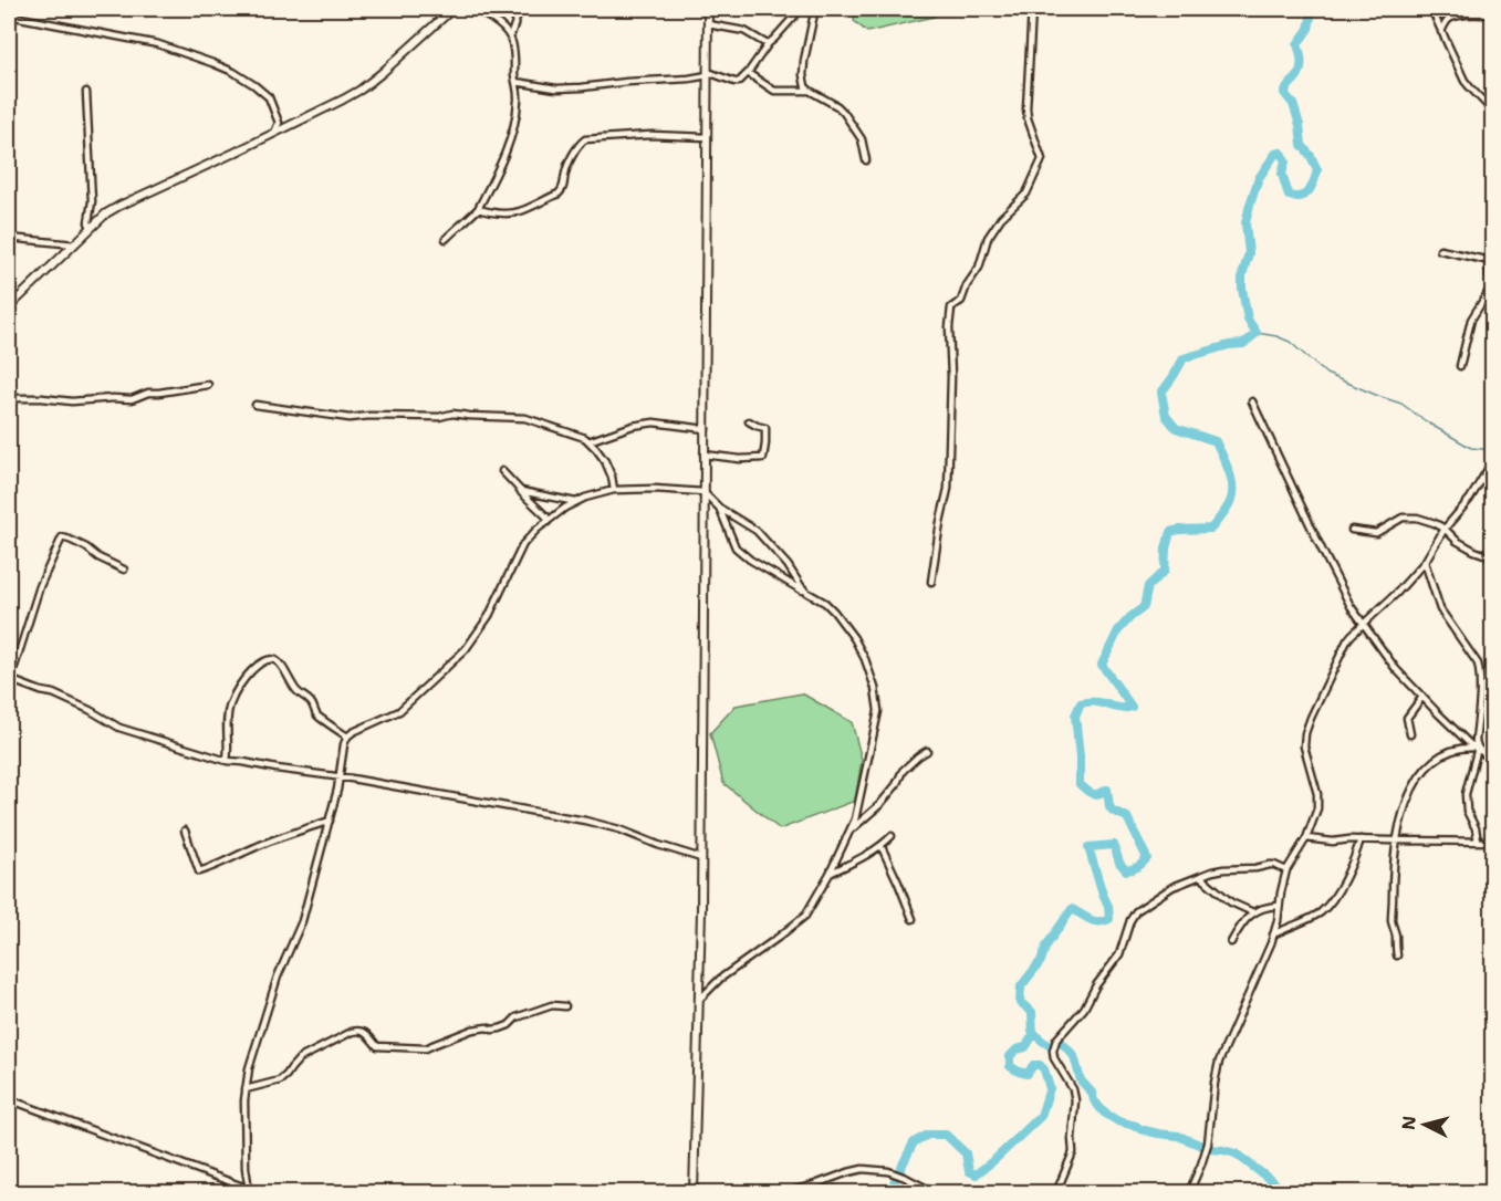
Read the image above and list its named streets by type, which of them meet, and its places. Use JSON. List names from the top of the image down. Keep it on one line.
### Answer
{"north":"left"}
